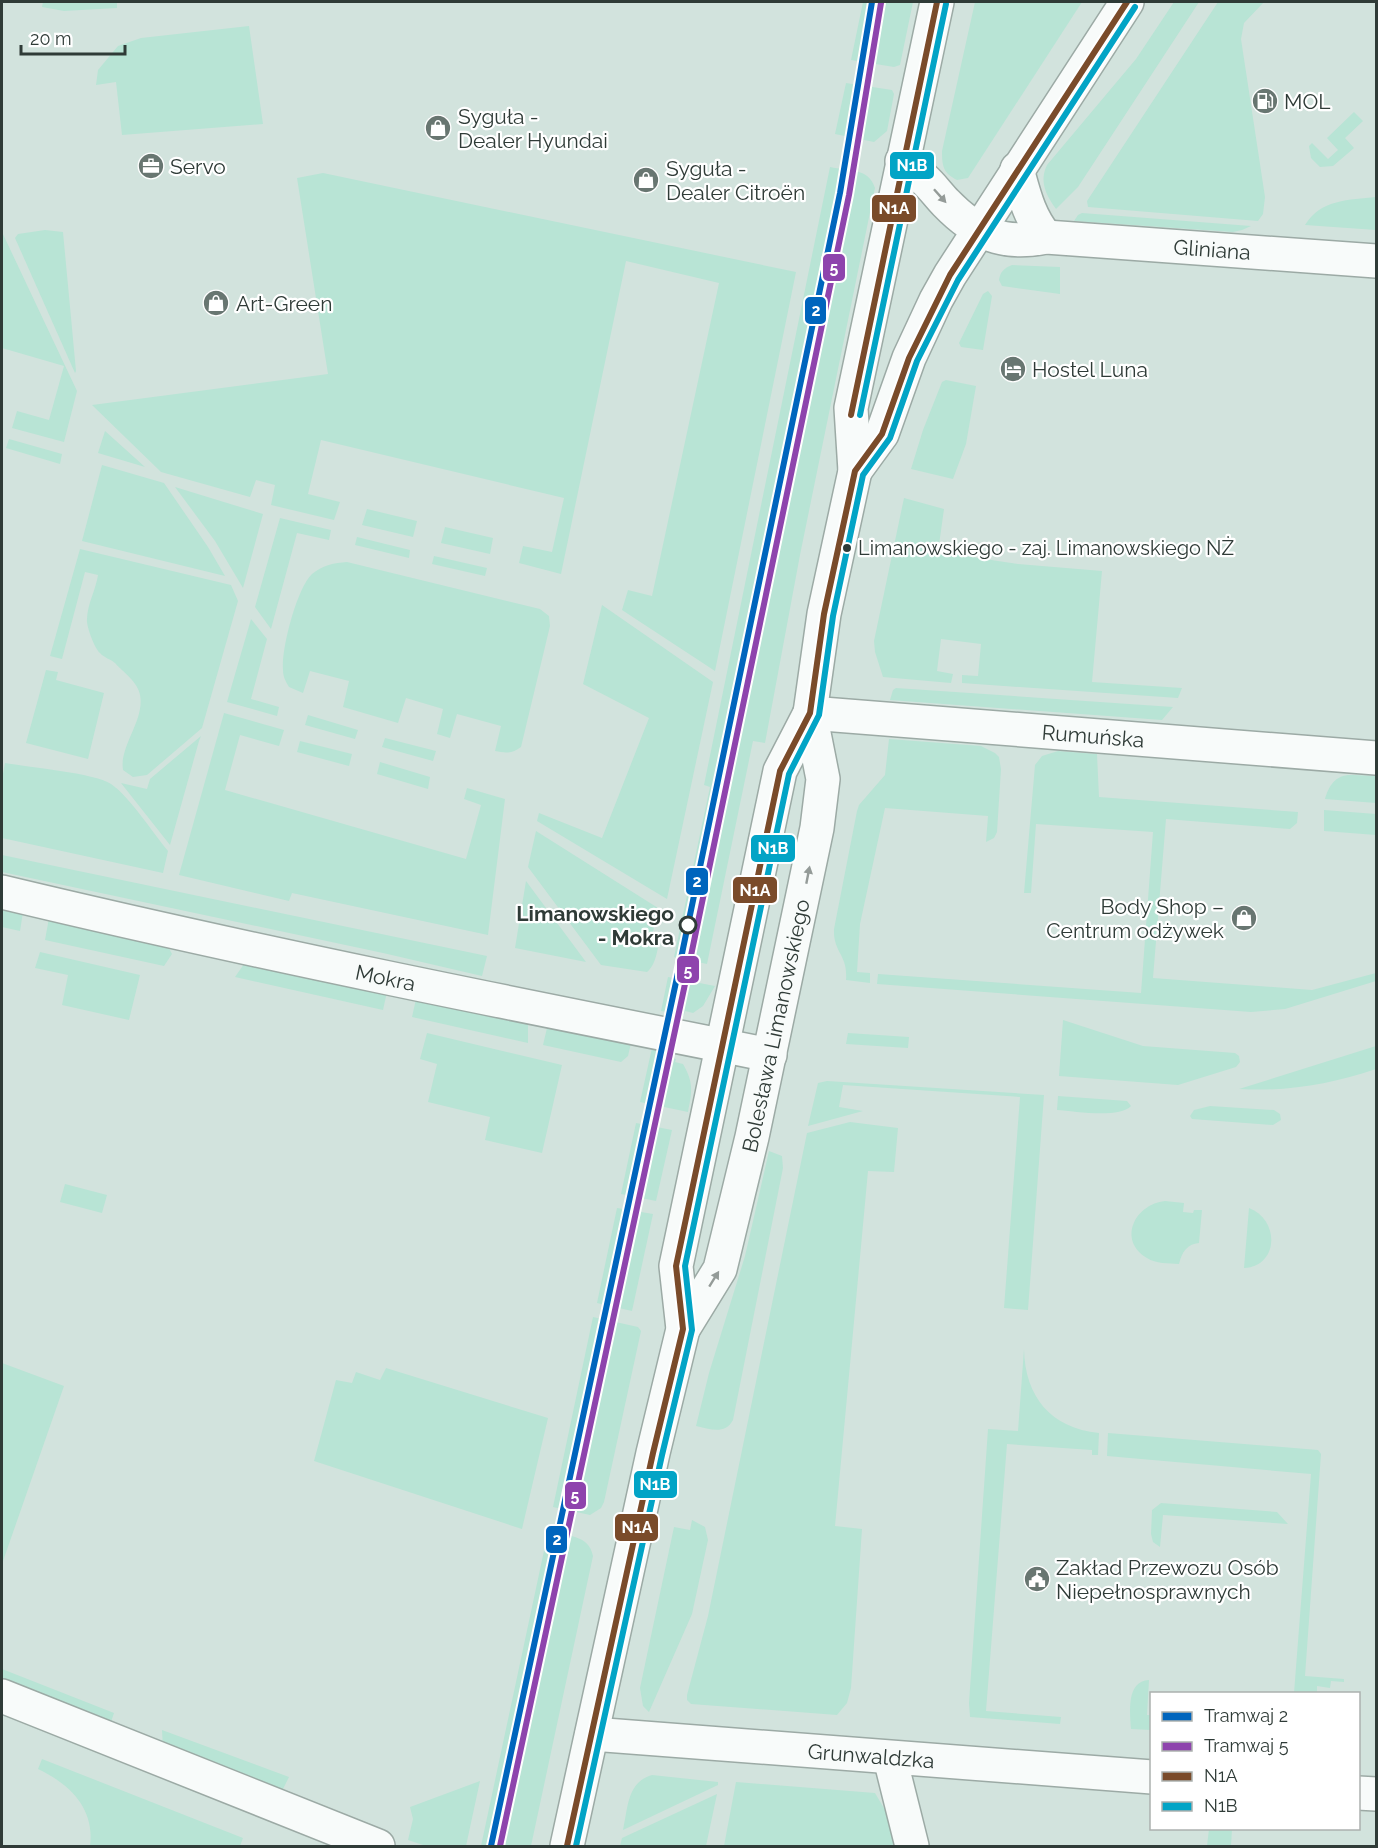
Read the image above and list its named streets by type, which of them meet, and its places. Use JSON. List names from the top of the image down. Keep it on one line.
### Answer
{"streets":{"street":["Gliniana","Rumuńska","Mokra","Bolesława Limanowskiego","Grunwaldzka"]},"crossings":[["Gliniana","Bolesława Limanowskiego"],["Rumuńska","Bolesława Limanowskiego"],["Mokra","Bolesława Limanowskiego"],["Bolesława Limanowskiego","Grunwaldzka"]],"places":{"fuel station":["MOL"],"shop":["Syguła - Dealer Hyundai","Syguła - Dealer Citroën","Art-Green","Body Shop – Centrum odżywek"],"office":["Servo"],"hotel":["Hostel Luna"],"other":["Limanowskiego - zaj. Limanowskiego NŻ","Limanowskiego - Mokra"],"public building":["Zakład Przewozu Osób Niepełnosprawnych"]},"lines":["tram line 2","transit line N1A","tram line 5","transit line N1B"],"legend":["Tramwaj 2","Tramwaj 5","N1A","N1B"],"scale_bar":"20 m"}
